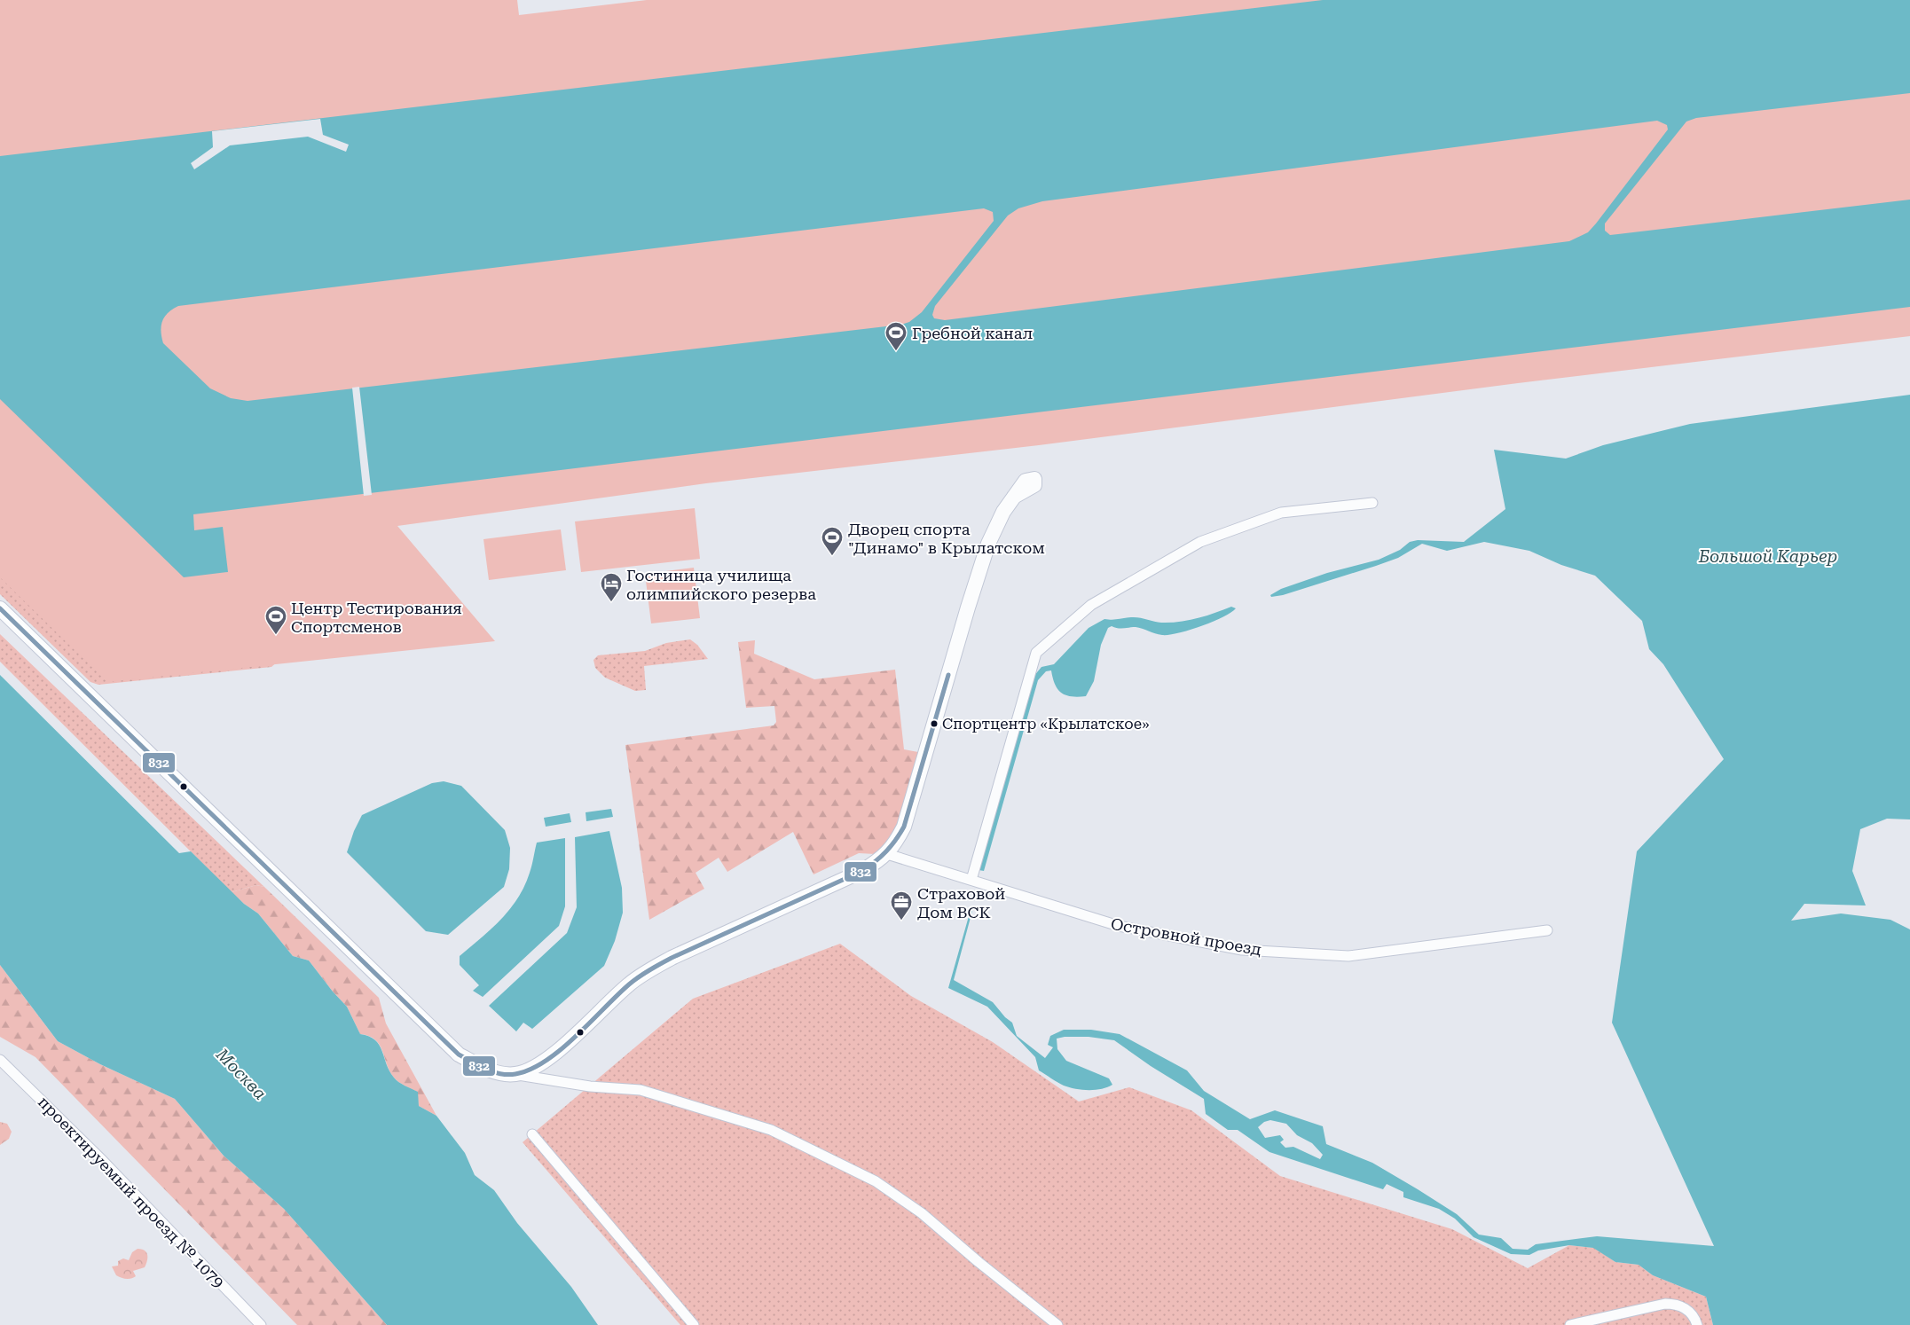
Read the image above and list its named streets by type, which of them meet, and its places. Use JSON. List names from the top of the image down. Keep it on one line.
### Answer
{"streets":{"street":["Островной проезд","проектируемый проезд № 1079"]},"water":["Большой Карьер","Москва"],"places":{"sports":["Гребной канал","Дворец спорта \"Динамо\" в Крылатском","Центр Тестирования Спортсменов"],"hotel":["Гостиница училища олимпийского резерва"],"other":["Спортцентр «Крылатское»"],"office":["Страховой Дом ВСК"]},"lines":["transit line 832"]}
